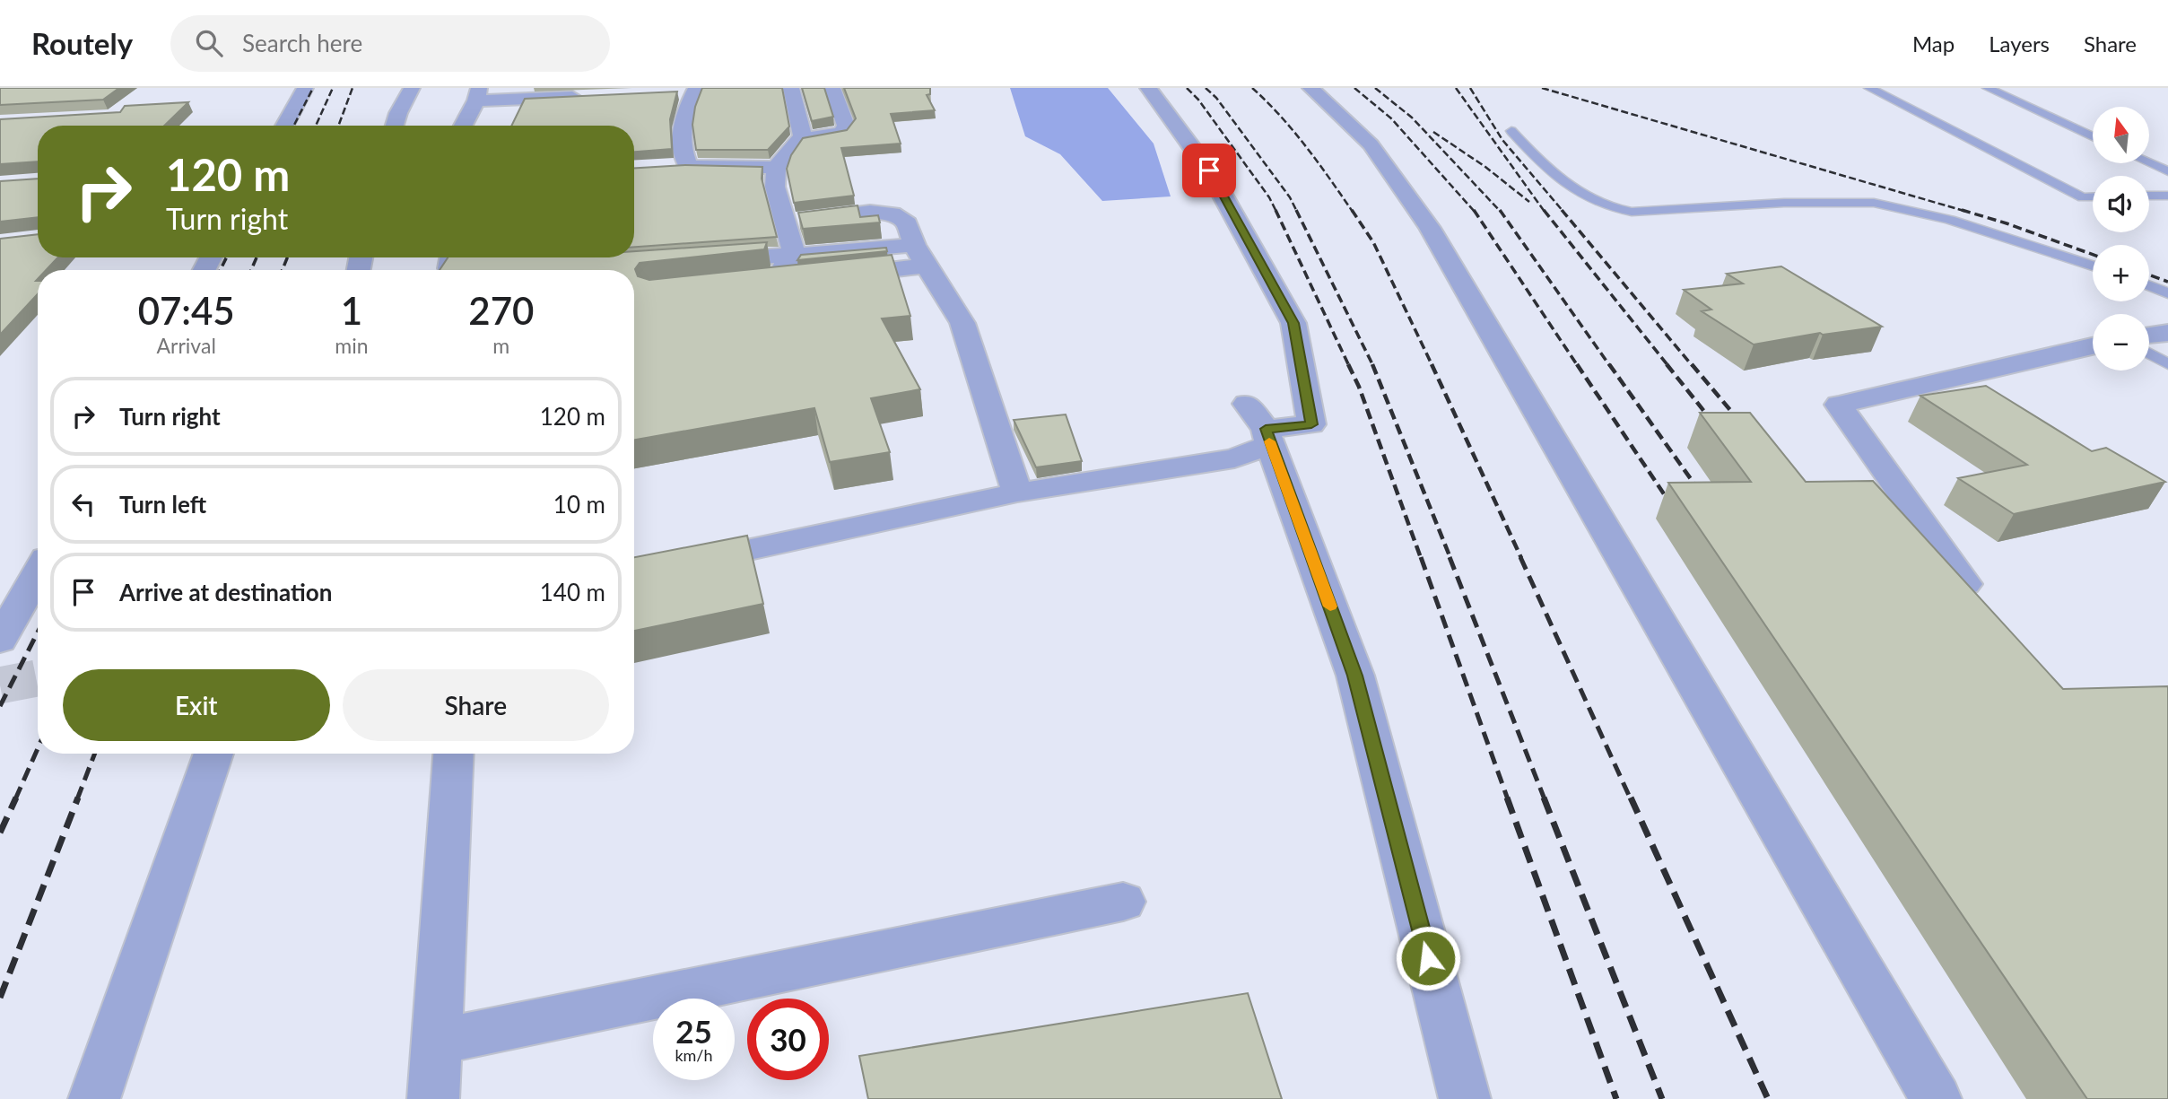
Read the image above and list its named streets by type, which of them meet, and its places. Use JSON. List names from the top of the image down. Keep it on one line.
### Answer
{"north":"top","page":{"header":"Routely","search":"Search here","nav":["Map","Layers","Share"],"map_buttons":["+","−"],"turn":["120 m","Turn right"],"eta":["07:45","Arrival","1","min","270","m"],"list":[{"name":"Turn right","value":"120 m"},{"name":"Turn left","value":"10 m"},{"name":"Arrive at destination","value":"140 m"}],"buttons":["Exit","Share"],"speed":"25 km/h","limit":"30"}}
